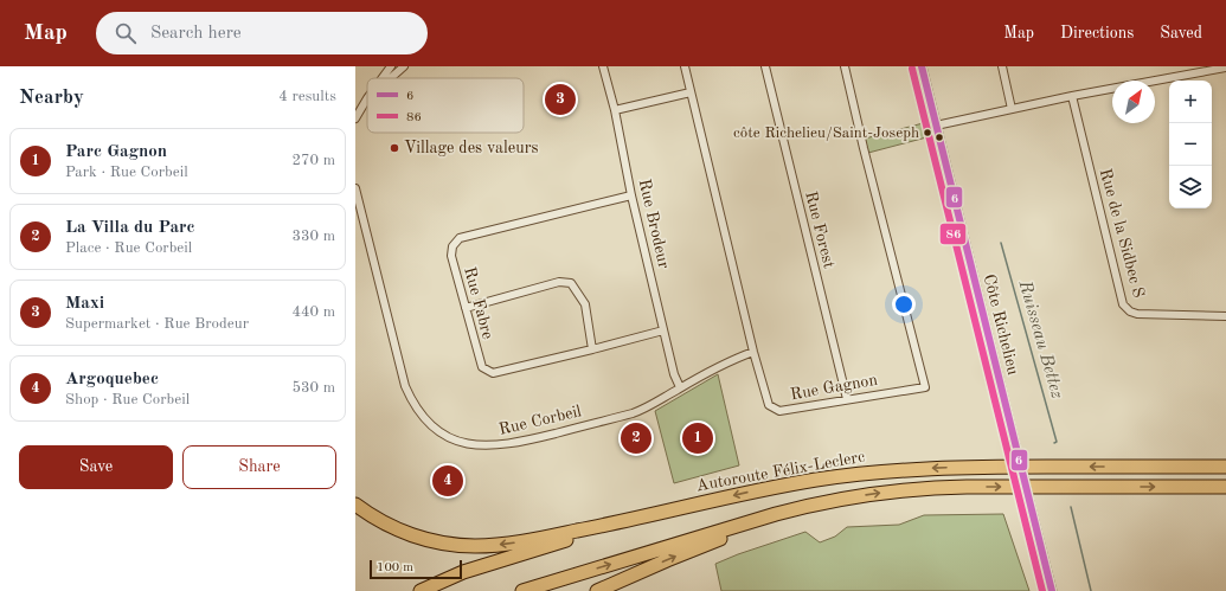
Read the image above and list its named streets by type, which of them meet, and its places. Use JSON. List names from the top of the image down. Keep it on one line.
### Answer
{"streets":{"highway":["Autoroute Félix-Leclerc"],"street":["Rue Brodeur","Rue Forest","Rue de la Sidbec S","Rue Fabre","Côte Richelieu","Rue Gagnon","Rue Corbeil"]},"crossings":[["Rue Brodeur","Rue Fabre"],["Rue Brodeur","Rue Corbeil"],["Rue Forest","Rue Gagnon"],["Rue Gagnon","Rue Corbeil"]],"water":["Ruisseau Bettez"],"places":["côte Richelieu/Saint-Joseph","Village des valeurs"],"lines":["transit line 6","transit line 86"],"legend":["6","86"],"scale_bar":"100 m","north":"top right","page":{"header":"Map","search":"Search here","nav":["Map","Directions","Saved"],"heading":["Nearby","4 results"],"map_buttons":["+","−"],"pins":["3","1","2","4"],"list":[{"mark":"1","name":"Parc Gagnon","note":"Park · Rue Corbeil","value":"270 m"},{"mark":"2","name":"La Villa du Parc","note":"Place · Rue Corbeil","value":"330 m"},{"mark":"3","name":"Maxi","note":"Supermarket · Rue Brodeur","value":"440 m"},{"mark":"4","name":"Argoquebec","note":"Shop · Rue Corbeil","value":"530 m"}],"buttons":["Save","Share"],"scale":"100 m"}}
